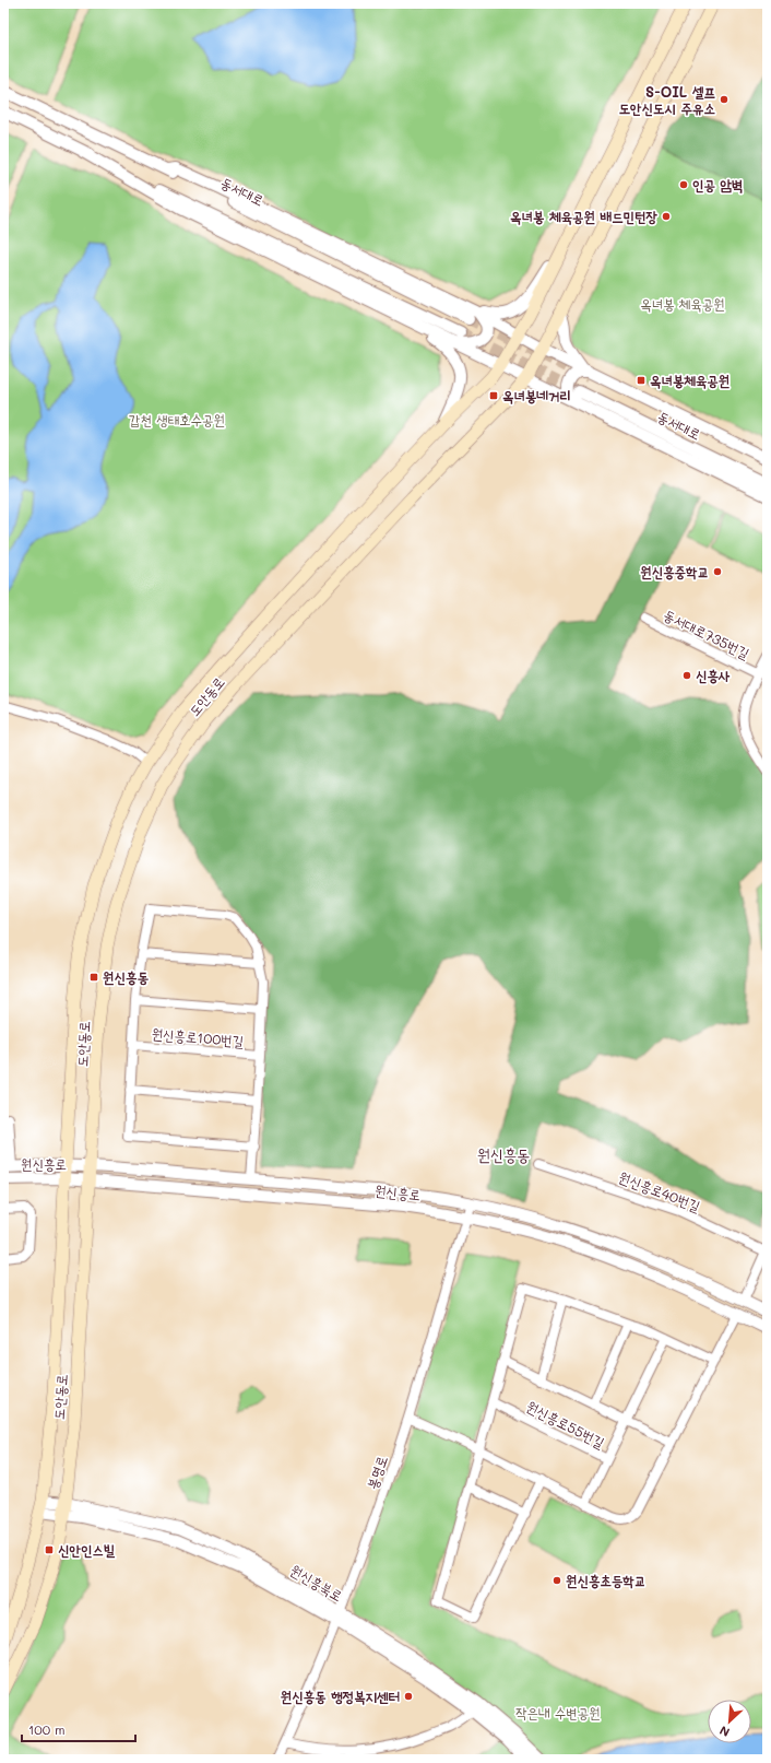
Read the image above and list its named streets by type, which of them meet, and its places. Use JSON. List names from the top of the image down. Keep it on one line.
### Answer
{"streets":{"main road":["도안동로"],"street":["동서대로","동서대로735번길","원신흥로100번길","원신흥로","원신흥로40번길","원신흥로55번길","봉명로","원신흥북로"]},"crossings":[["도안동로","원신흥로"],["도안동로","원신흥북로"],["원신흥로100번길","원신흥로"],["원신흥로","봉명로"],["봉명로","원신흥북로"]],"districts":["원신흥동"],"parks":["옥녀봉 체육공원","갑천 생태호수공원","작은내 수변공원"],"places":{"other":["S-OIL 셀프 도안신도시 주유소","인공 암벽","옥녀봉 체육공원 배드민턴장","원신흥중학교","신흥사","원신흥초등학교","원신흥동 행정복지센터"],"transit":["옥녀봉체육공원","옥녀봉네거리","원신흥동","신안인스빌"]},"scale_bar":"100 m","north":"bottom left"}
